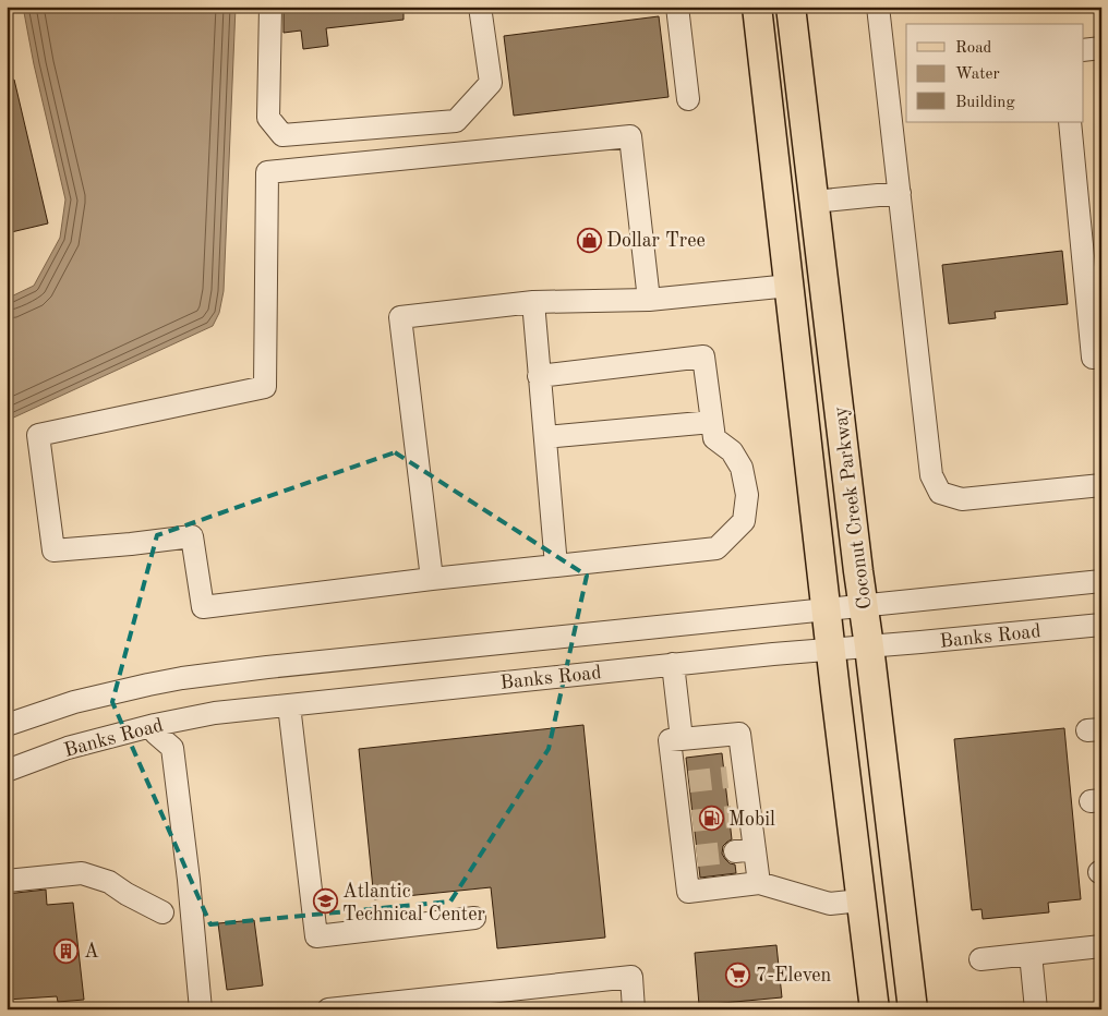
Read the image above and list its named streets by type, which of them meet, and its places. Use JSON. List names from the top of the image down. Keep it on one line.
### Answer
{"streets":{"main road":["Coconut Creek Parkway"],"street":["Banks Road"]},"crossings":[["Coconut Creek Parkway","Banks Road"]],"places":{"shop":["Dollar Tree"],"fuel station":["Mobil"],"school or university":["Atlantic Technical Center"],"building":["A"],"supermarket":["7-Eleven"]},"legend":["Road","Water","Building"]}
